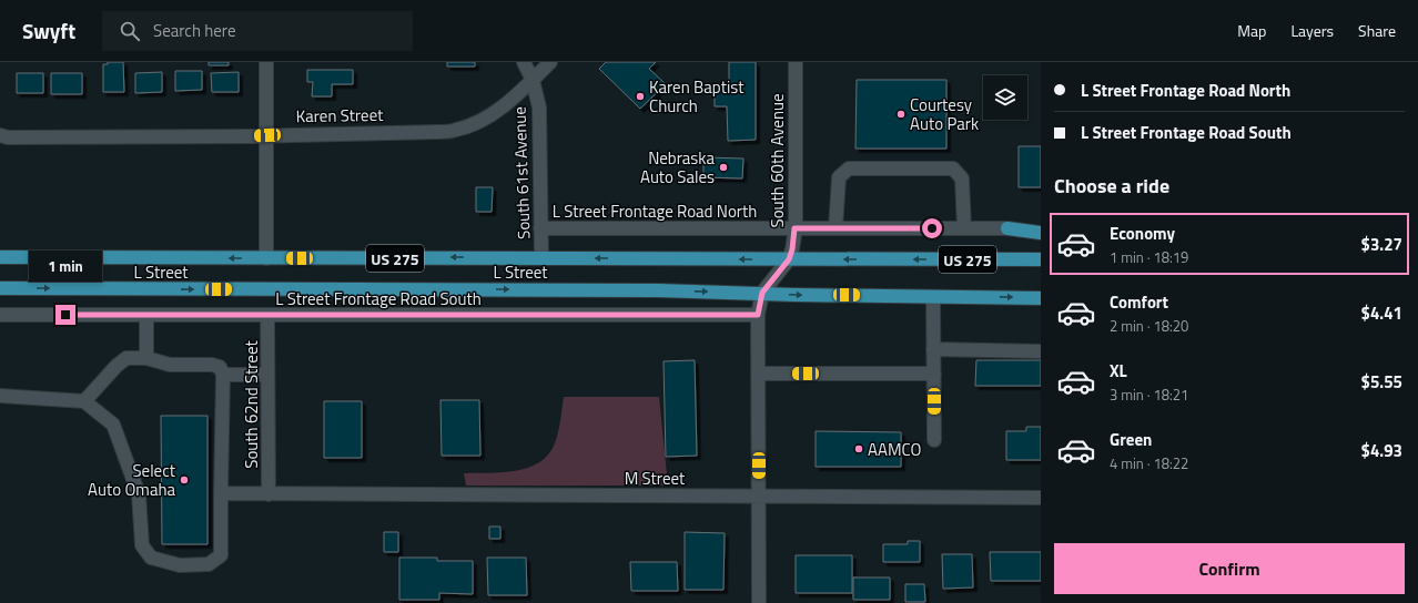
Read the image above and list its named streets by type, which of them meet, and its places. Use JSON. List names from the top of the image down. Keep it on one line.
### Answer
{"streets":{"main road":["US 275","L Street"],"street":["Karen Street","South 60th Avenue","South 61st Avenue","L Street Frontage Road North","L Street Frontage Road South","South 62nd Street","M Street"]},"crossings":[["Karen Street","South 61st Avenue"],["South 60th Avenue","L Street Frontage Road North"],["South 60th Avenue","L Street"],["South 61st Avenue","L Street Frontage Road North"],["South 61st Avenue","L Street"],["L Street Frontage Road South","South 62nd Street"],["South 62nd Street","M Street"]],"places":["Karen Baptist Church","Courtesy Auto Park","Nebraska Auto Sales","AAMCO","Select Auto Omaha"],"page":{"header":"Swyft","search":"Search here","nav":["Map","Layers","Share"],"banner":["L Street Frontage Road North","L Street Frontage Road South"],"heading":"Choose a ride","list":[{"name":"Economy","note":"1 min · 18:19","value":"$3.27"},{"name":"Comfort","note":"2 min · 18:20","value":"$4.41"},{"name":"XL","note":"3 min · 18:21","value":"$5.55"},{"name":"Green","note":"4 min · 18:22","value":"$4.93"}],"bubble":"1 min","buttons":"Confirm"}}
